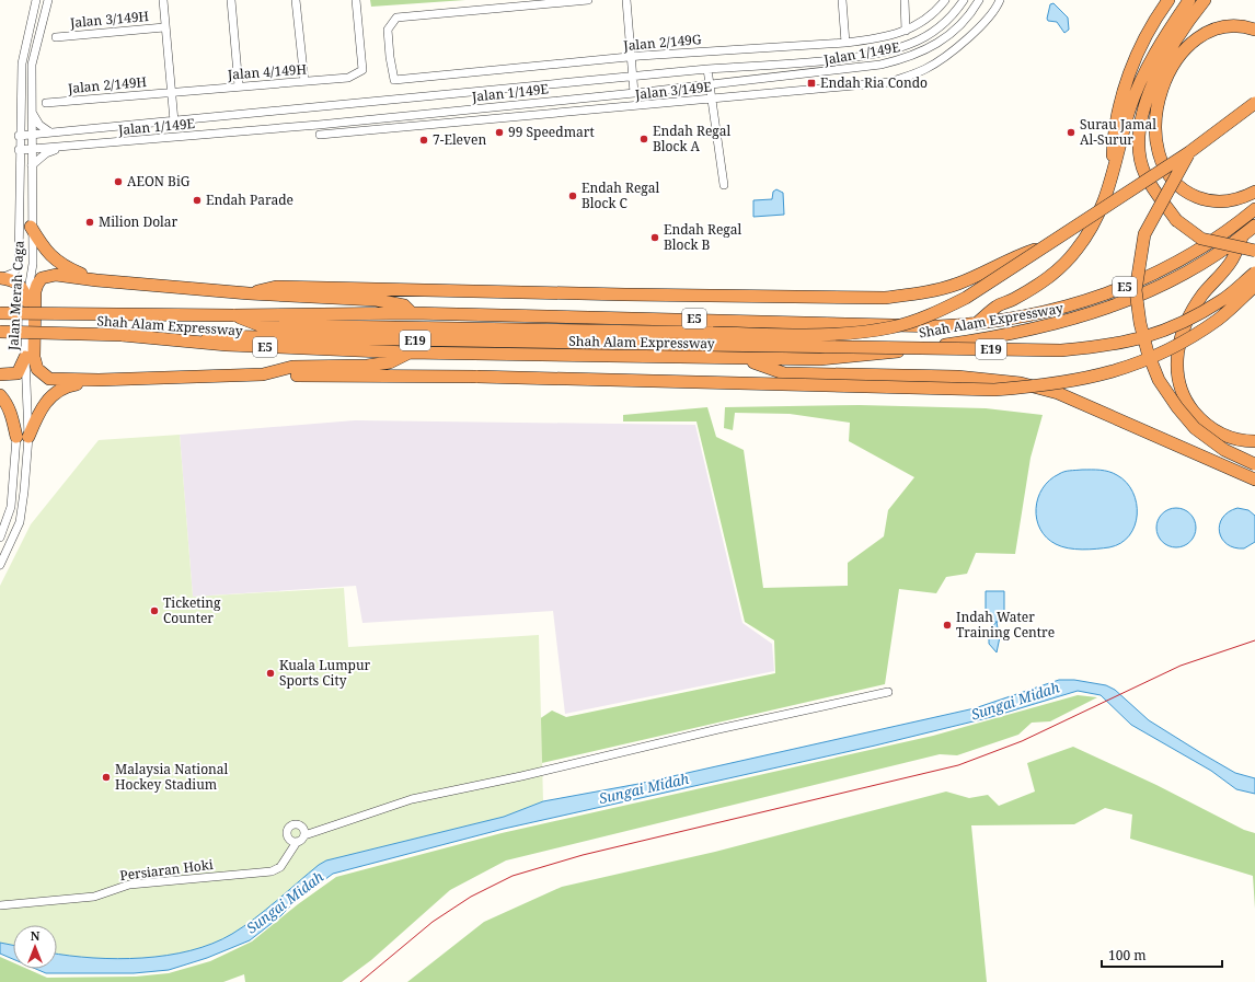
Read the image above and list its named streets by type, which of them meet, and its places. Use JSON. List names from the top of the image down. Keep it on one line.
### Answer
{"streets":{"highway":["E5","Shah Alam Expressway","E19"],"street":["Jalan 3/149H","Jalan 2/149G","Jalan 1/149E","Jalan 4/149H","Jalan 2/149H","Jalan 3/149E","Jalan Merah Caga","Persiaran Hoki"]},"crossings":[["Jalan 1/149E","Jalan Merah Caga"],["Jalan 4/149H","Jalan 2/149H"],["E5","Shah Alam Expressway"],["E5","E19"],["Shah Alam Expressway","E19"]],"water":["Sungai Midah"],"places":{"transit":["Endah Ria Condo"],"other":["99 Speedmart","Surau Jamal Al-Surur","Endah Regal Block A","7-Eleven","AEON BiG","Endah Regal Block C","Endah Parade","Milion Dolar","Endah Regal Block B","Ticketing Counter","Indah Water Training Centre","Kuala Lumpur Sports City","Malaysia National Hockey Stadium"]},"scale_bar":"100 m","north":"top"}
